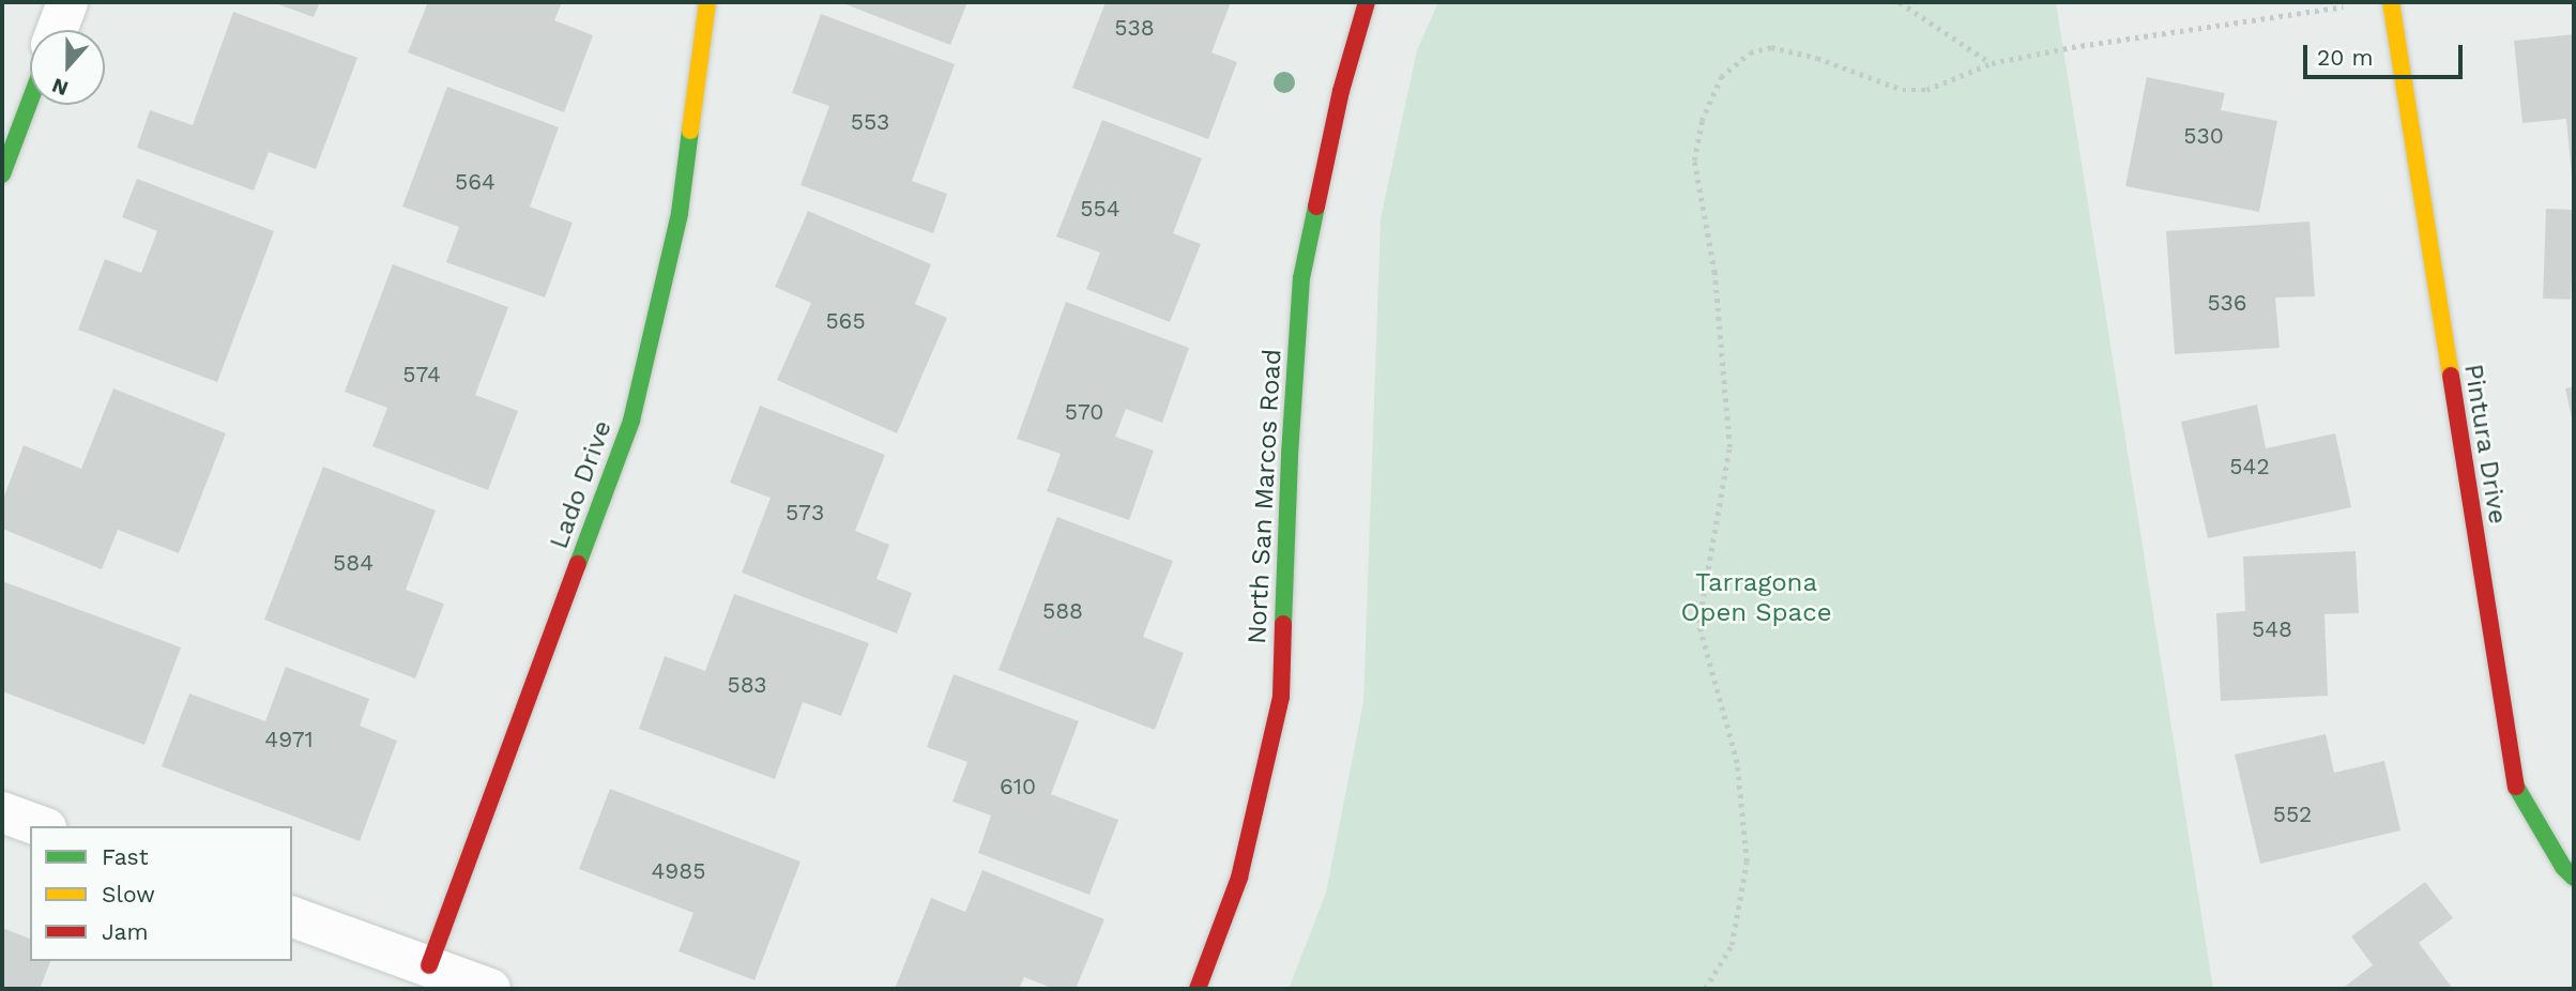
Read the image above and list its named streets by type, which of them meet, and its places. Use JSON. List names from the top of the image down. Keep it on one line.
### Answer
{"streets":{"street":["Pintura Drive","Lado Drive","North San Marcos Road"]},"parks":["Tarragona Open Space"],"house_numbers":["538","553","530","564","554","536","565","574","570","542","573","584","588","548","583","4971","610","552","4985"],"legend":["Fast","Slow","Jam"],"scale_bar":"20 m","north":"bottom"}
